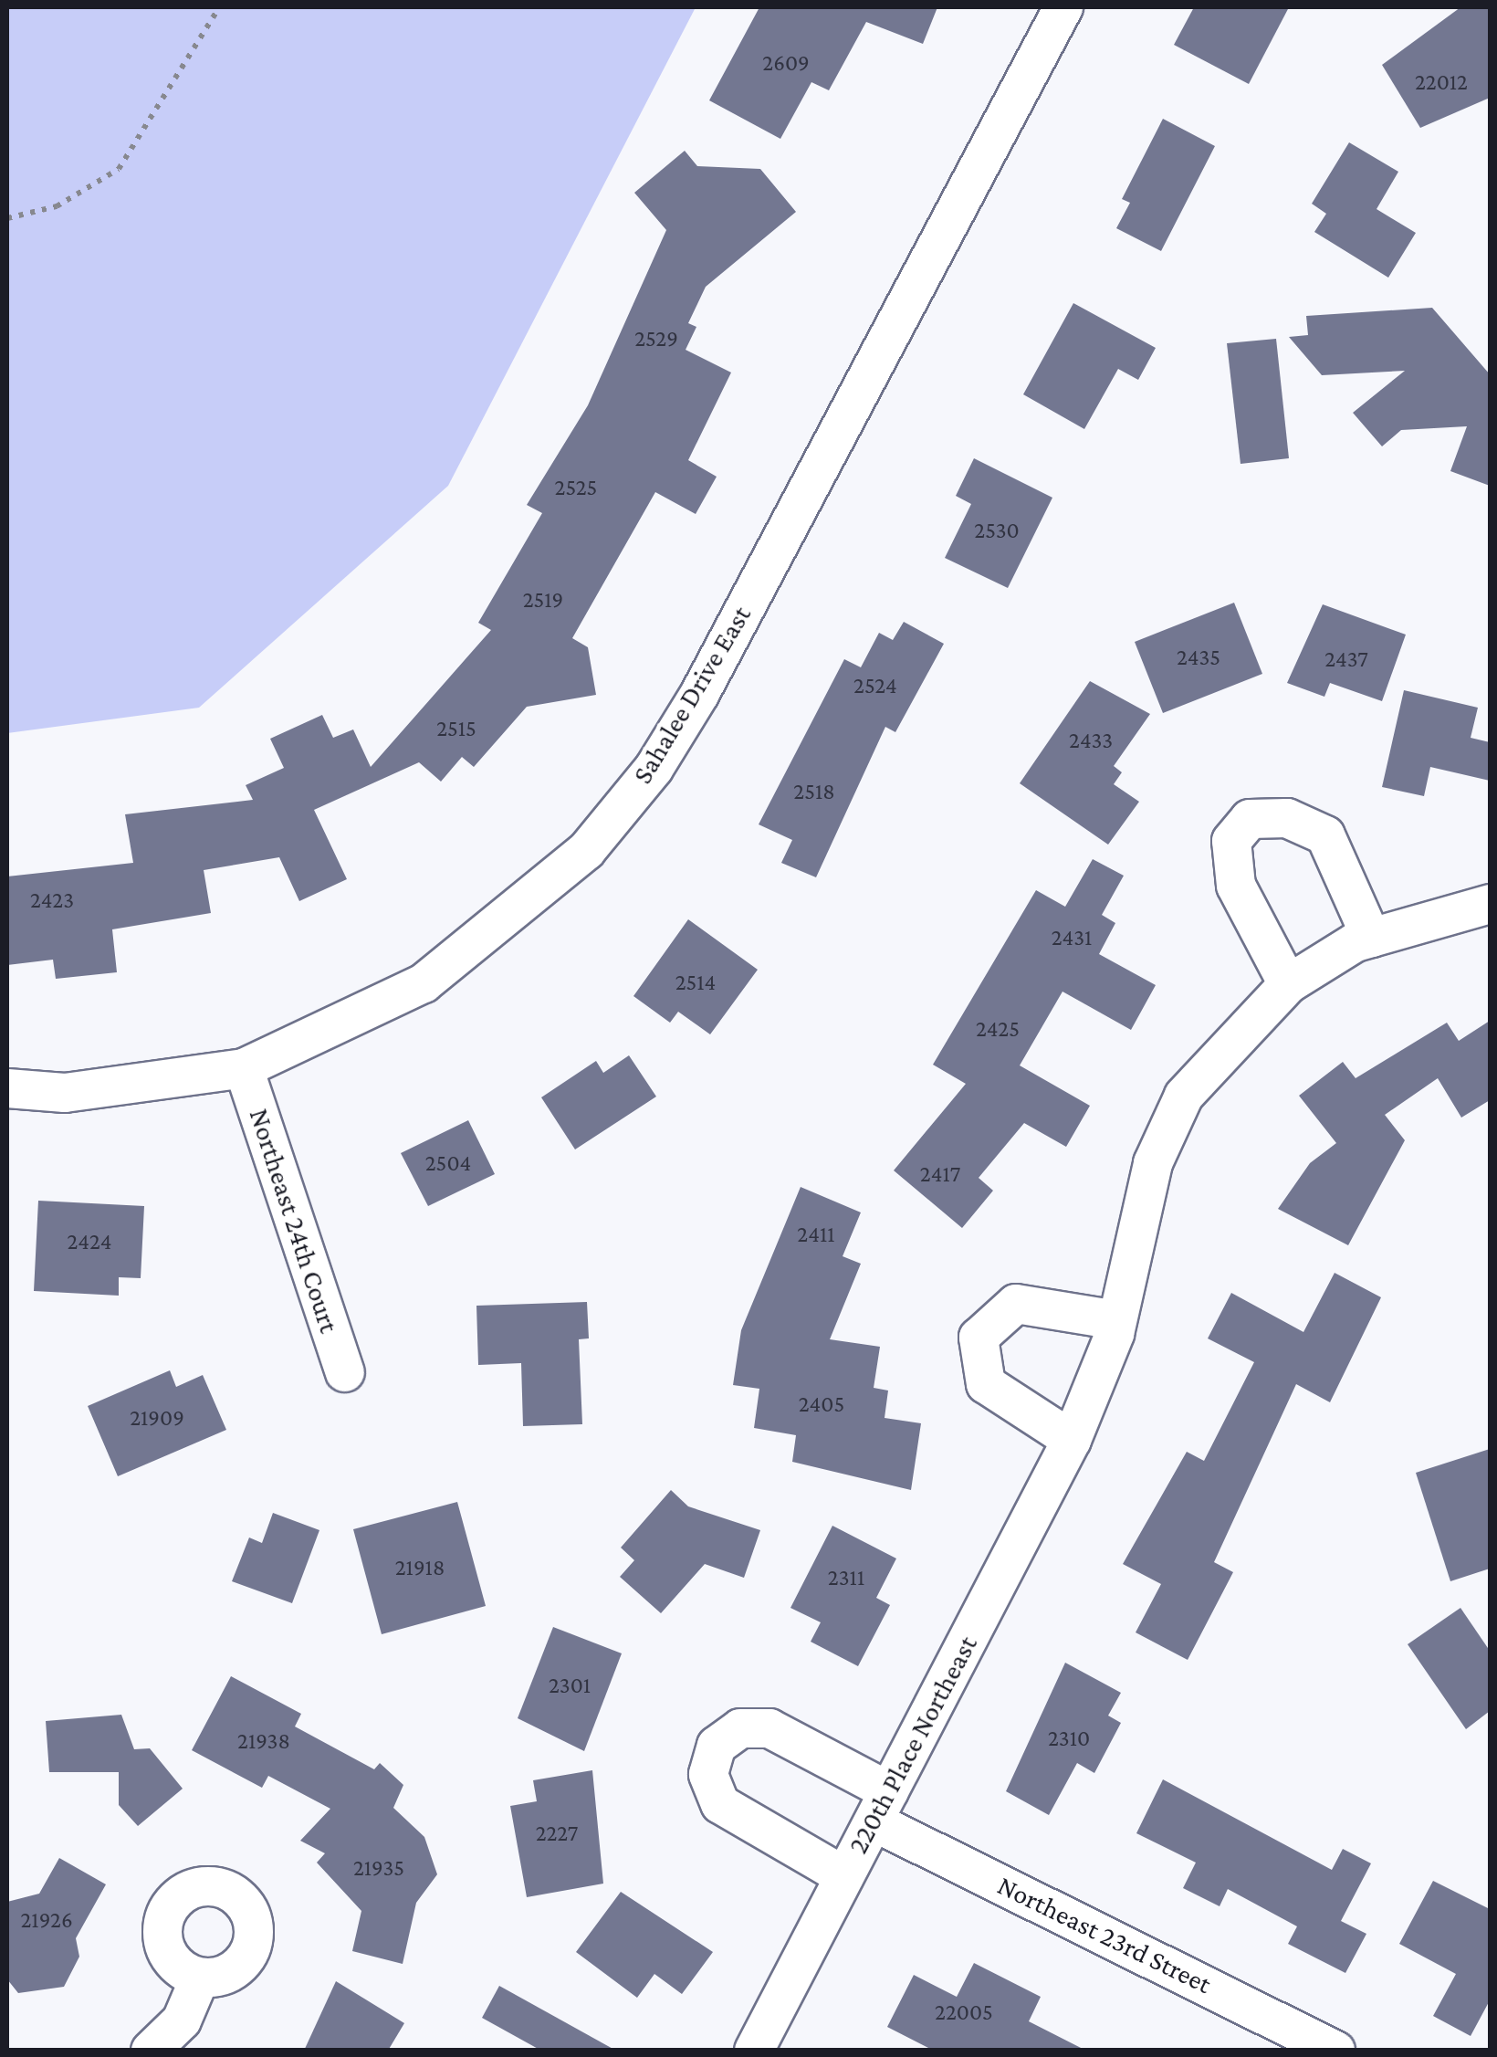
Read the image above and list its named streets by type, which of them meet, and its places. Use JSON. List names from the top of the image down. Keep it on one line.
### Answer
{"streets":{"street":["Sahalee Drive East","Northeast 24th Court","220th Place Northeast","Northeast 23rd Street"]},"crossings":[["Sahalee Drive East","Northeast 24th Court"],["220th Place Northeast","Northeast 23rd Street"]],"house_numbers":["2609","22012","2529","2525","2530","2519","2435","2437","2524","2515","2433","2518","2423","2431","2514","2425","2504","2417","2411","2424","2405","21909","21918","2311","2301","2310","21938","2227","21935","21926","22005"]}
